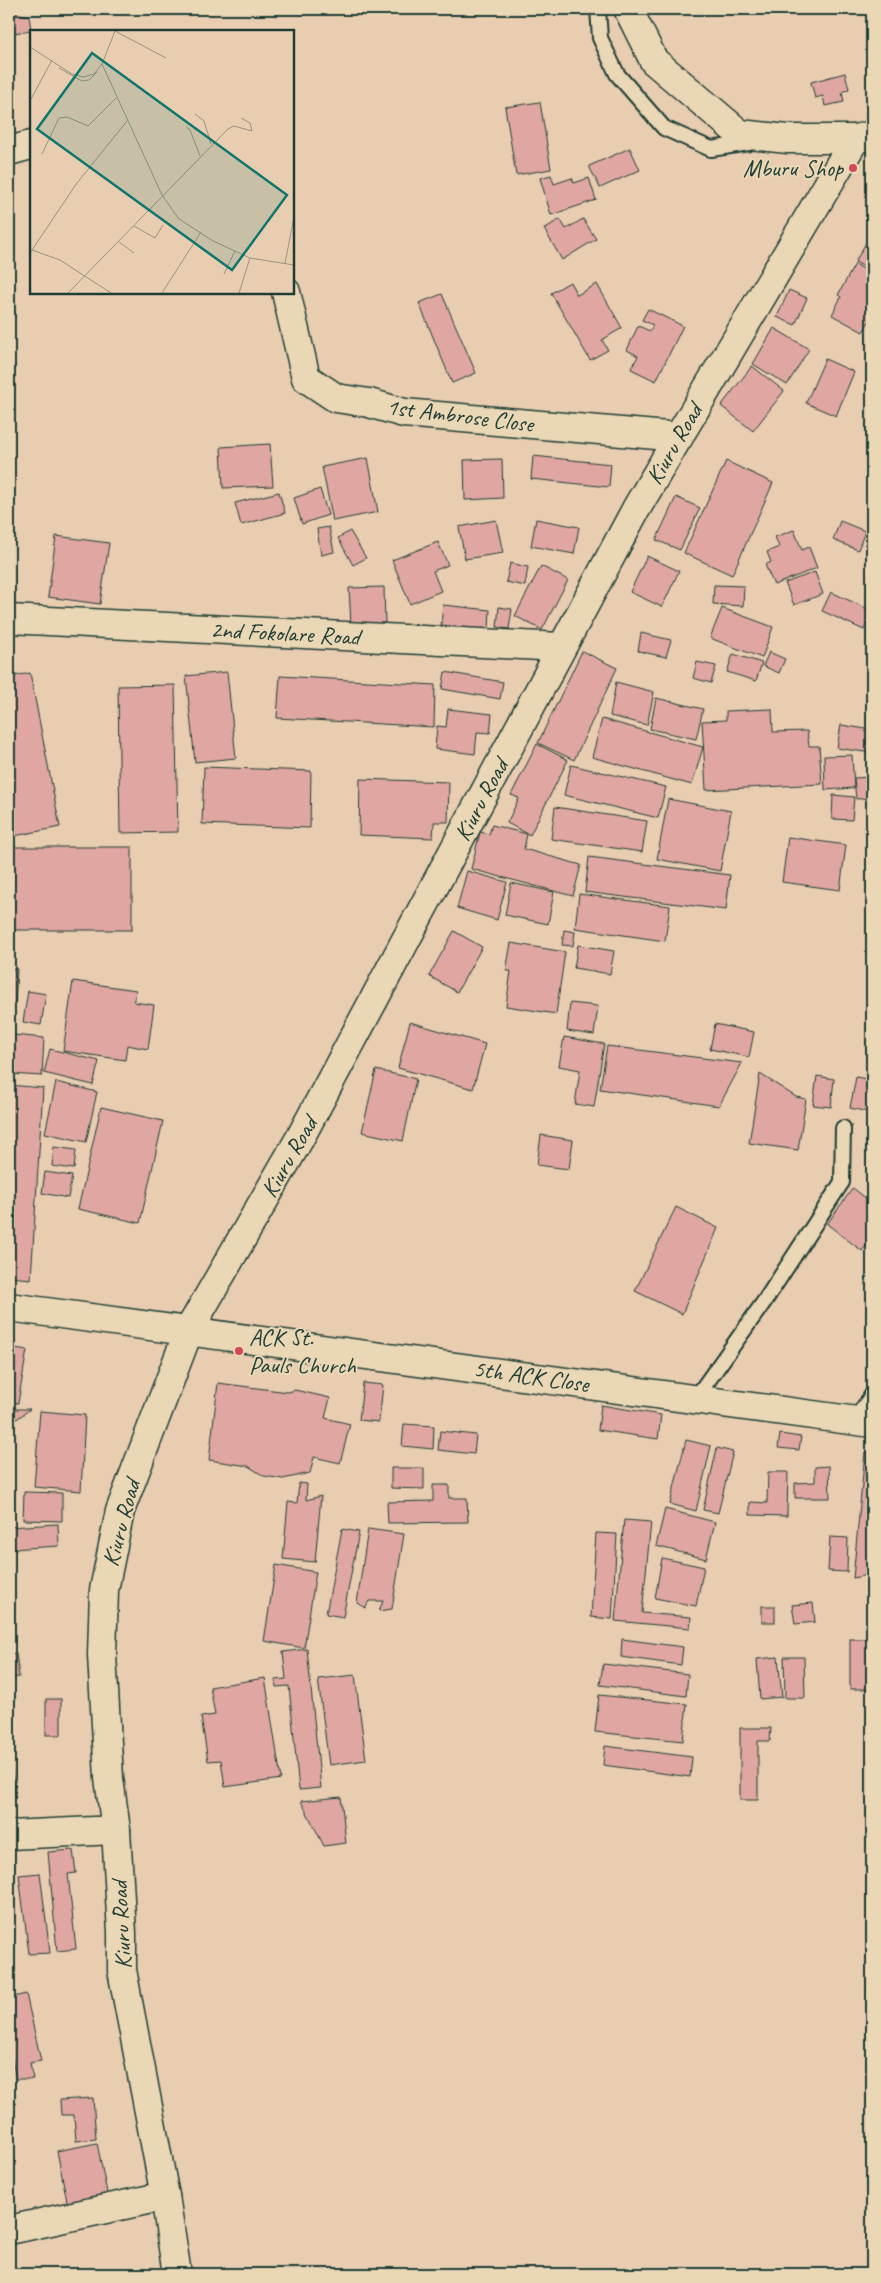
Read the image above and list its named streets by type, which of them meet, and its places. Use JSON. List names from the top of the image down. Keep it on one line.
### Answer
{"streets":{"street":["1st Ambrose Close","Kiuru Road","2nd Fokolare Road","5th ACK Close"]},"crossings":[["1st Ambrose Close","Kiuru Road"],["Kiuru Road","2nd Fokolare Road"],["Kiuru Road","5th ACK Close"]],"places":["Mburu Shop","ACK St. Pauls Church"]}
